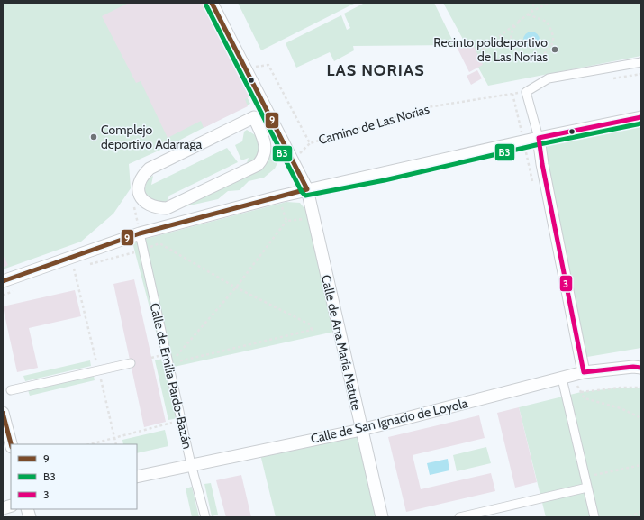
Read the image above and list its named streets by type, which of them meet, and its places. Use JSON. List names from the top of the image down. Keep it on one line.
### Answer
{"streets":{"street":["Calle de Ana María Matute","Calle de Emilia Pardo-Bazán","Calle de San Ignacio de Loyola"],"path":["Camino de Las Norias"]},"crossings":[["Calle de Ana María Matute","Calle de San Ignacio de Loyola"],["Calle de Emilia Pardo-Bazán","Calle de San Ignacio de Loyola"]],"districts":["LAS NORIAS"],"places":["Recinto polideportivo de Las Norias","Complejo deportivo Adarraga"],"lines":["transit line 9","transit line B3","transit line 3"],"legend":["9","B3","3"]}
